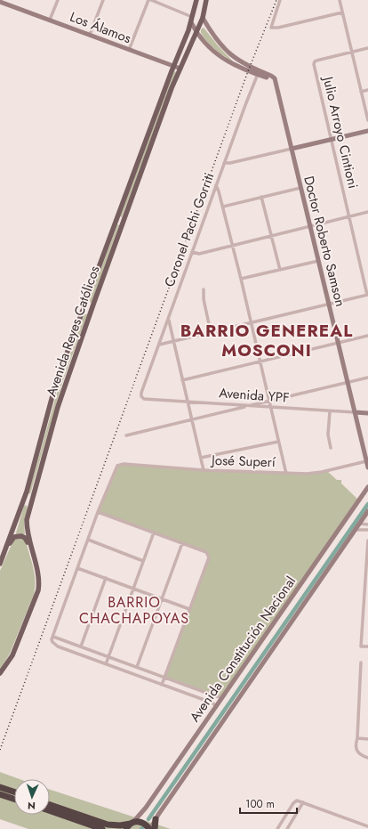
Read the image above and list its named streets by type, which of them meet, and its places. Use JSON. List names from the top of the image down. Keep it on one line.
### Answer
{"streets":{"main road":["Avenida Reyes Católicos"],"street":["Los Álamos","Julio Arroyo Cintioni","Coronel Pachi Gorriti","Doctor Roberto Samson","Avenida YPF","José Superí","Avenida Constitución Nacional"]},"crossings":[["Los Álamos","Avenida Reyes Católicos"],["Coronel Pachi Gorriti","Doctor Roberto Samson"],["Coronel Pachi Gorriti","Avenida YPF"],["Doctor Roberto Samson","Avenida Reyes Católicos"],["Doctor Roberto Samson","Avenida YPF"],["Doctor Roberto Samson","José Superí"]],"districts":["BARRIO GENEREAL MOSCONI","BARRIO CHACHAPOYAS"],"scale_bar":"100 m","north":"bottom"}
